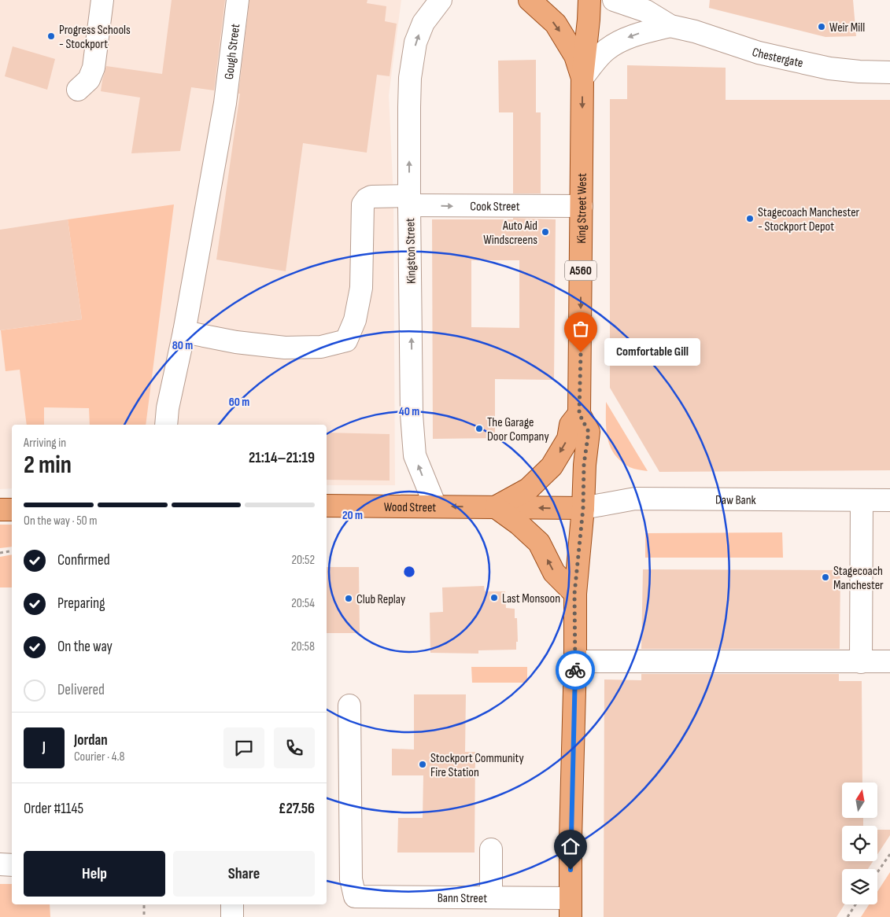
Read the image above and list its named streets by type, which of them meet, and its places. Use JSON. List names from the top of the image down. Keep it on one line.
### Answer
{"streets":{"main road":["King Street West","A560","Wood Street"],"street":["Gough Street","Chestergate","Cook Street","Kingston Street","Daw Bank","Bann Street"]},"crossings":[["Gough Street","Cook Street"],["Chestergate","King Street West"],["Chestergate","A560"],["Cook Street","King Street West"],["Cook Street","Kingston Street"],["King Street West","A560"],["King Street West","Daw Bank"],["King Street West","Bann Street"],["Kingston Street","Wood Street"],["A560","Wood Street"]],"one_way":["King Street West","Kingston Street","Wood Street"],"places":["Weir Mill","Progress Schools - Stockport","Stagecoach Manchester - Stockport Depot","Auto Aid Windscreens","Comfortable Gill","The Garage Door Company","Stagecoach Manchester","Last Monsoon","Club Replay","Stockport Community Fire Station"],"north":"top","page":{"bubble":"Comfortable Gill","heading":["2 min","Arriving in","21:14–21:19"],"panel":["Jordan","Courier · 4.8","Order #1145","£27.56"],"bar":"On the way · 50 m","list":[["Confirmed","20:52"],["Preparing","20:54"],["On the way","20:58"],"Delivered"],"round":"J","buttons":["Help","Share"]},"rings":["80 m","60 m","40 m","20 m"]}
